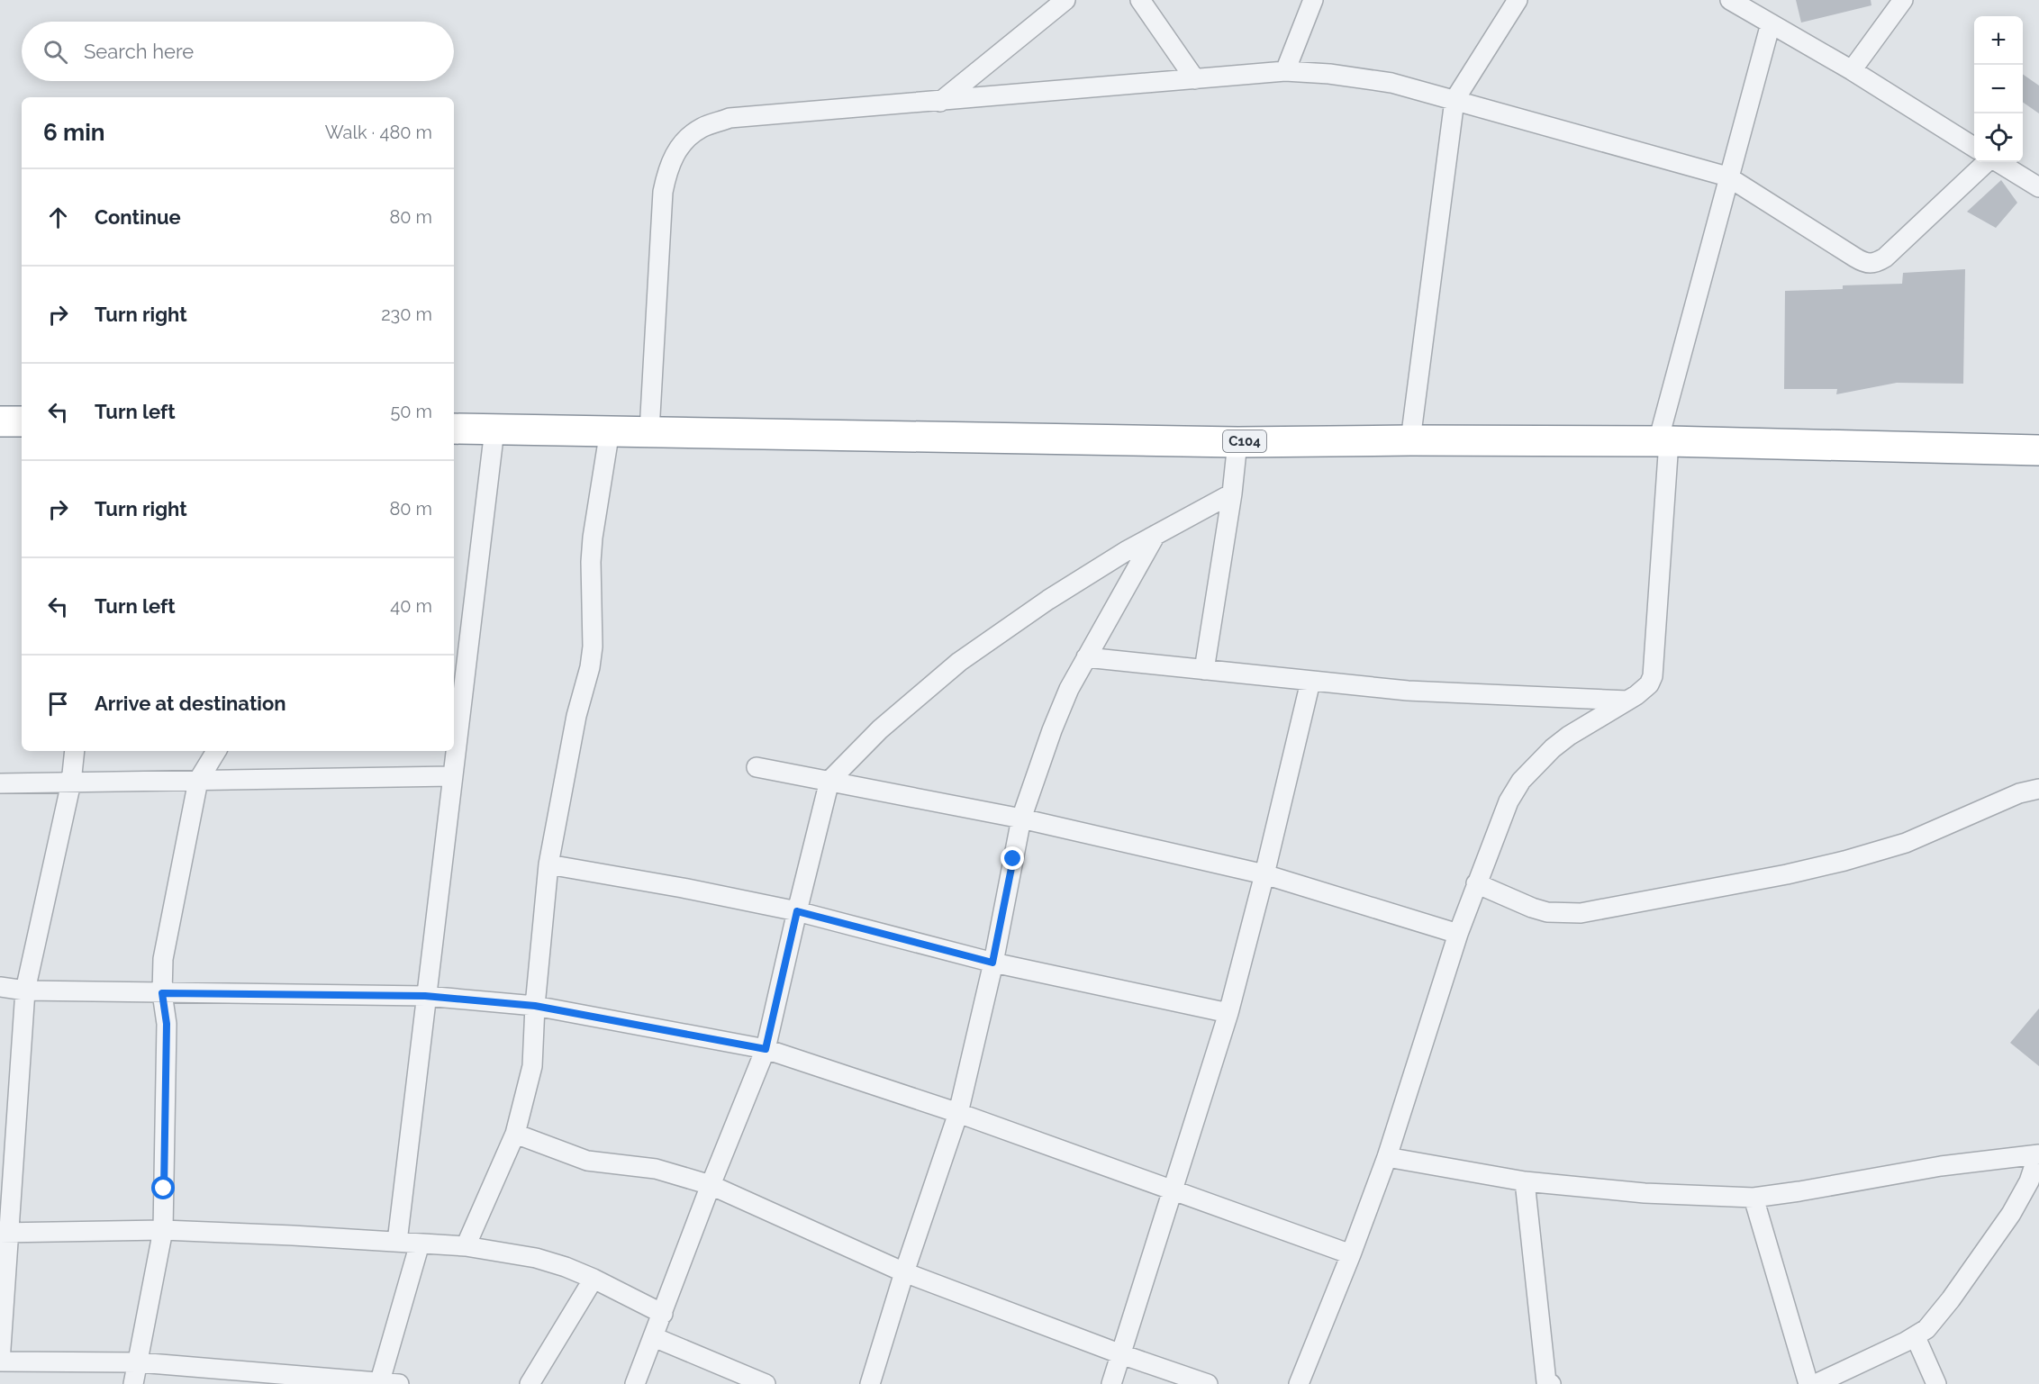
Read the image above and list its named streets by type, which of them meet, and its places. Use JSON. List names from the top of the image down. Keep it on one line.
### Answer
{"streets":{"highway":["C104"]},"page":{"map_buttons":["+","−"],"search":"Search here","heading":["6 min","Walk · 480 m"],"list":[["Continue","80 m"],["Turn right","230 m"],["Turn left","50 m"],["Turn right","80 m"],["Turn left","40 m"],"Arrive at destination"]}}
